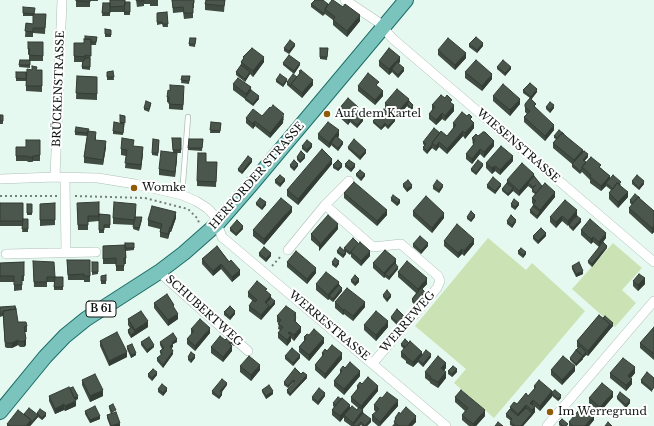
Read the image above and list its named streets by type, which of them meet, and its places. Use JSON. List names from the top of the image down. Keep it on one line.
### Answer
{"streets":{"main road":["HERFORDER STRASSE","B 61"],"street":["BRÜCKENSTRASSE","WIESENSTRASSE","SCHUBERTWEG","WERREWEG","WERRESTRASSE"]},"crossings":[["WIESENSTRASSE","HERFORDER STRASSE"],["HERFORDER STRASSE","SCHUBERTWEG"],["HERFORDER STRASSE","WERRESTRASSE"],["WERREWEG","WERRESTRASSE"]],"places":["Auf dem Kartel","Womke","Im Werregrund"]}
